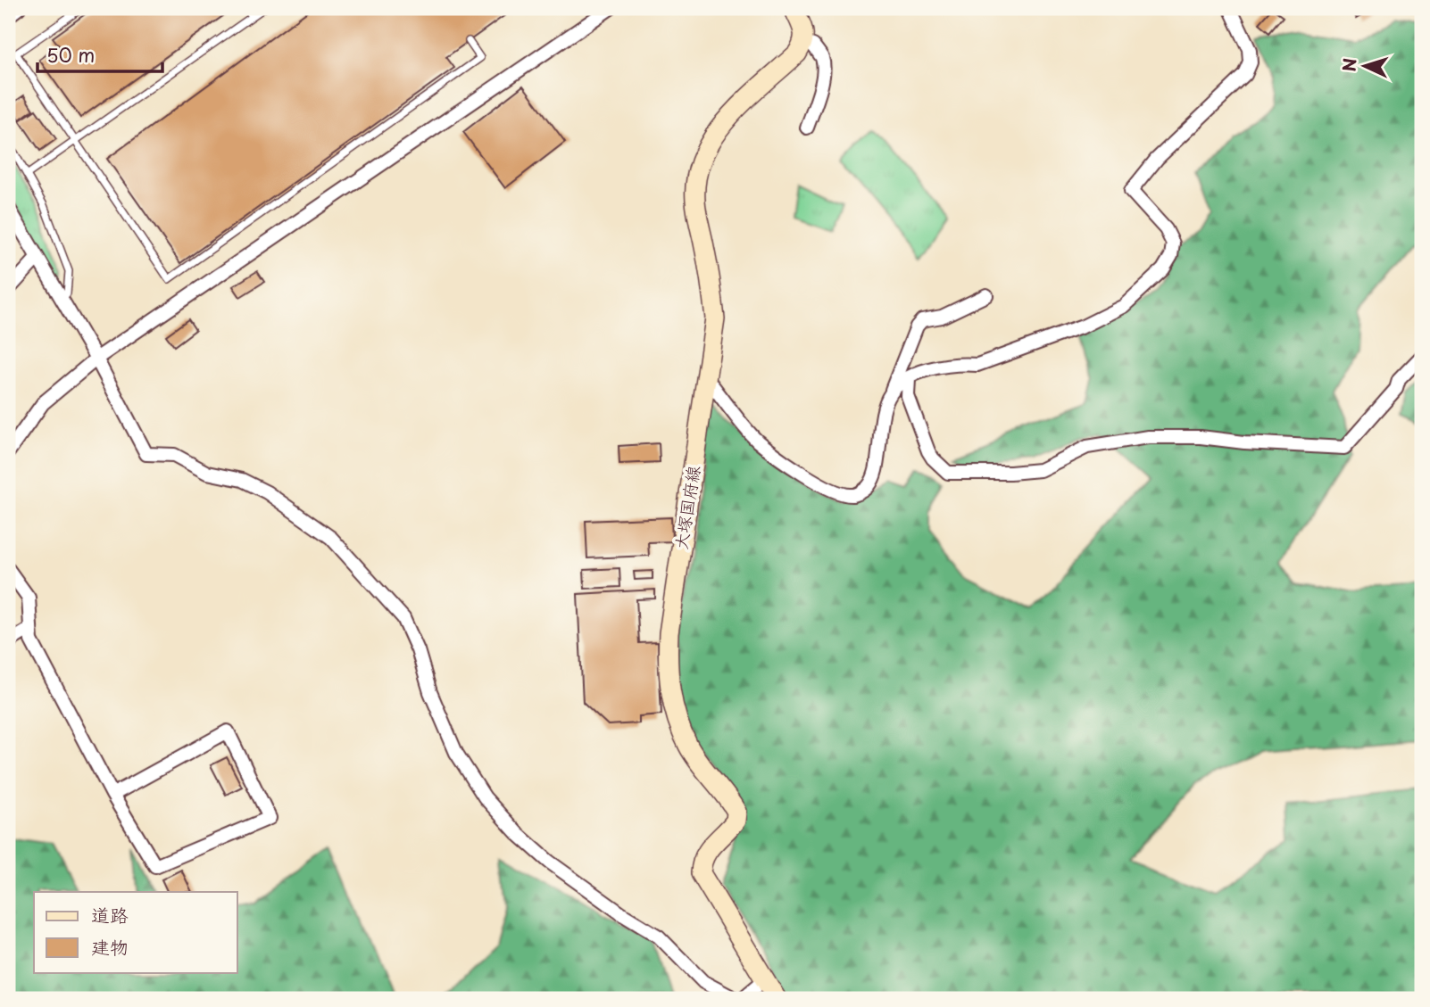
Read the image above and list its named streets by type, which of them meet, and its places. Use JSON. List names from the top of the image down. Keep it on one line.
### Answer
{"streets":{"main road":["大塚国府線"]},"legend":["道路","建物"],"scale_bar":"50 m","north":"left"}
